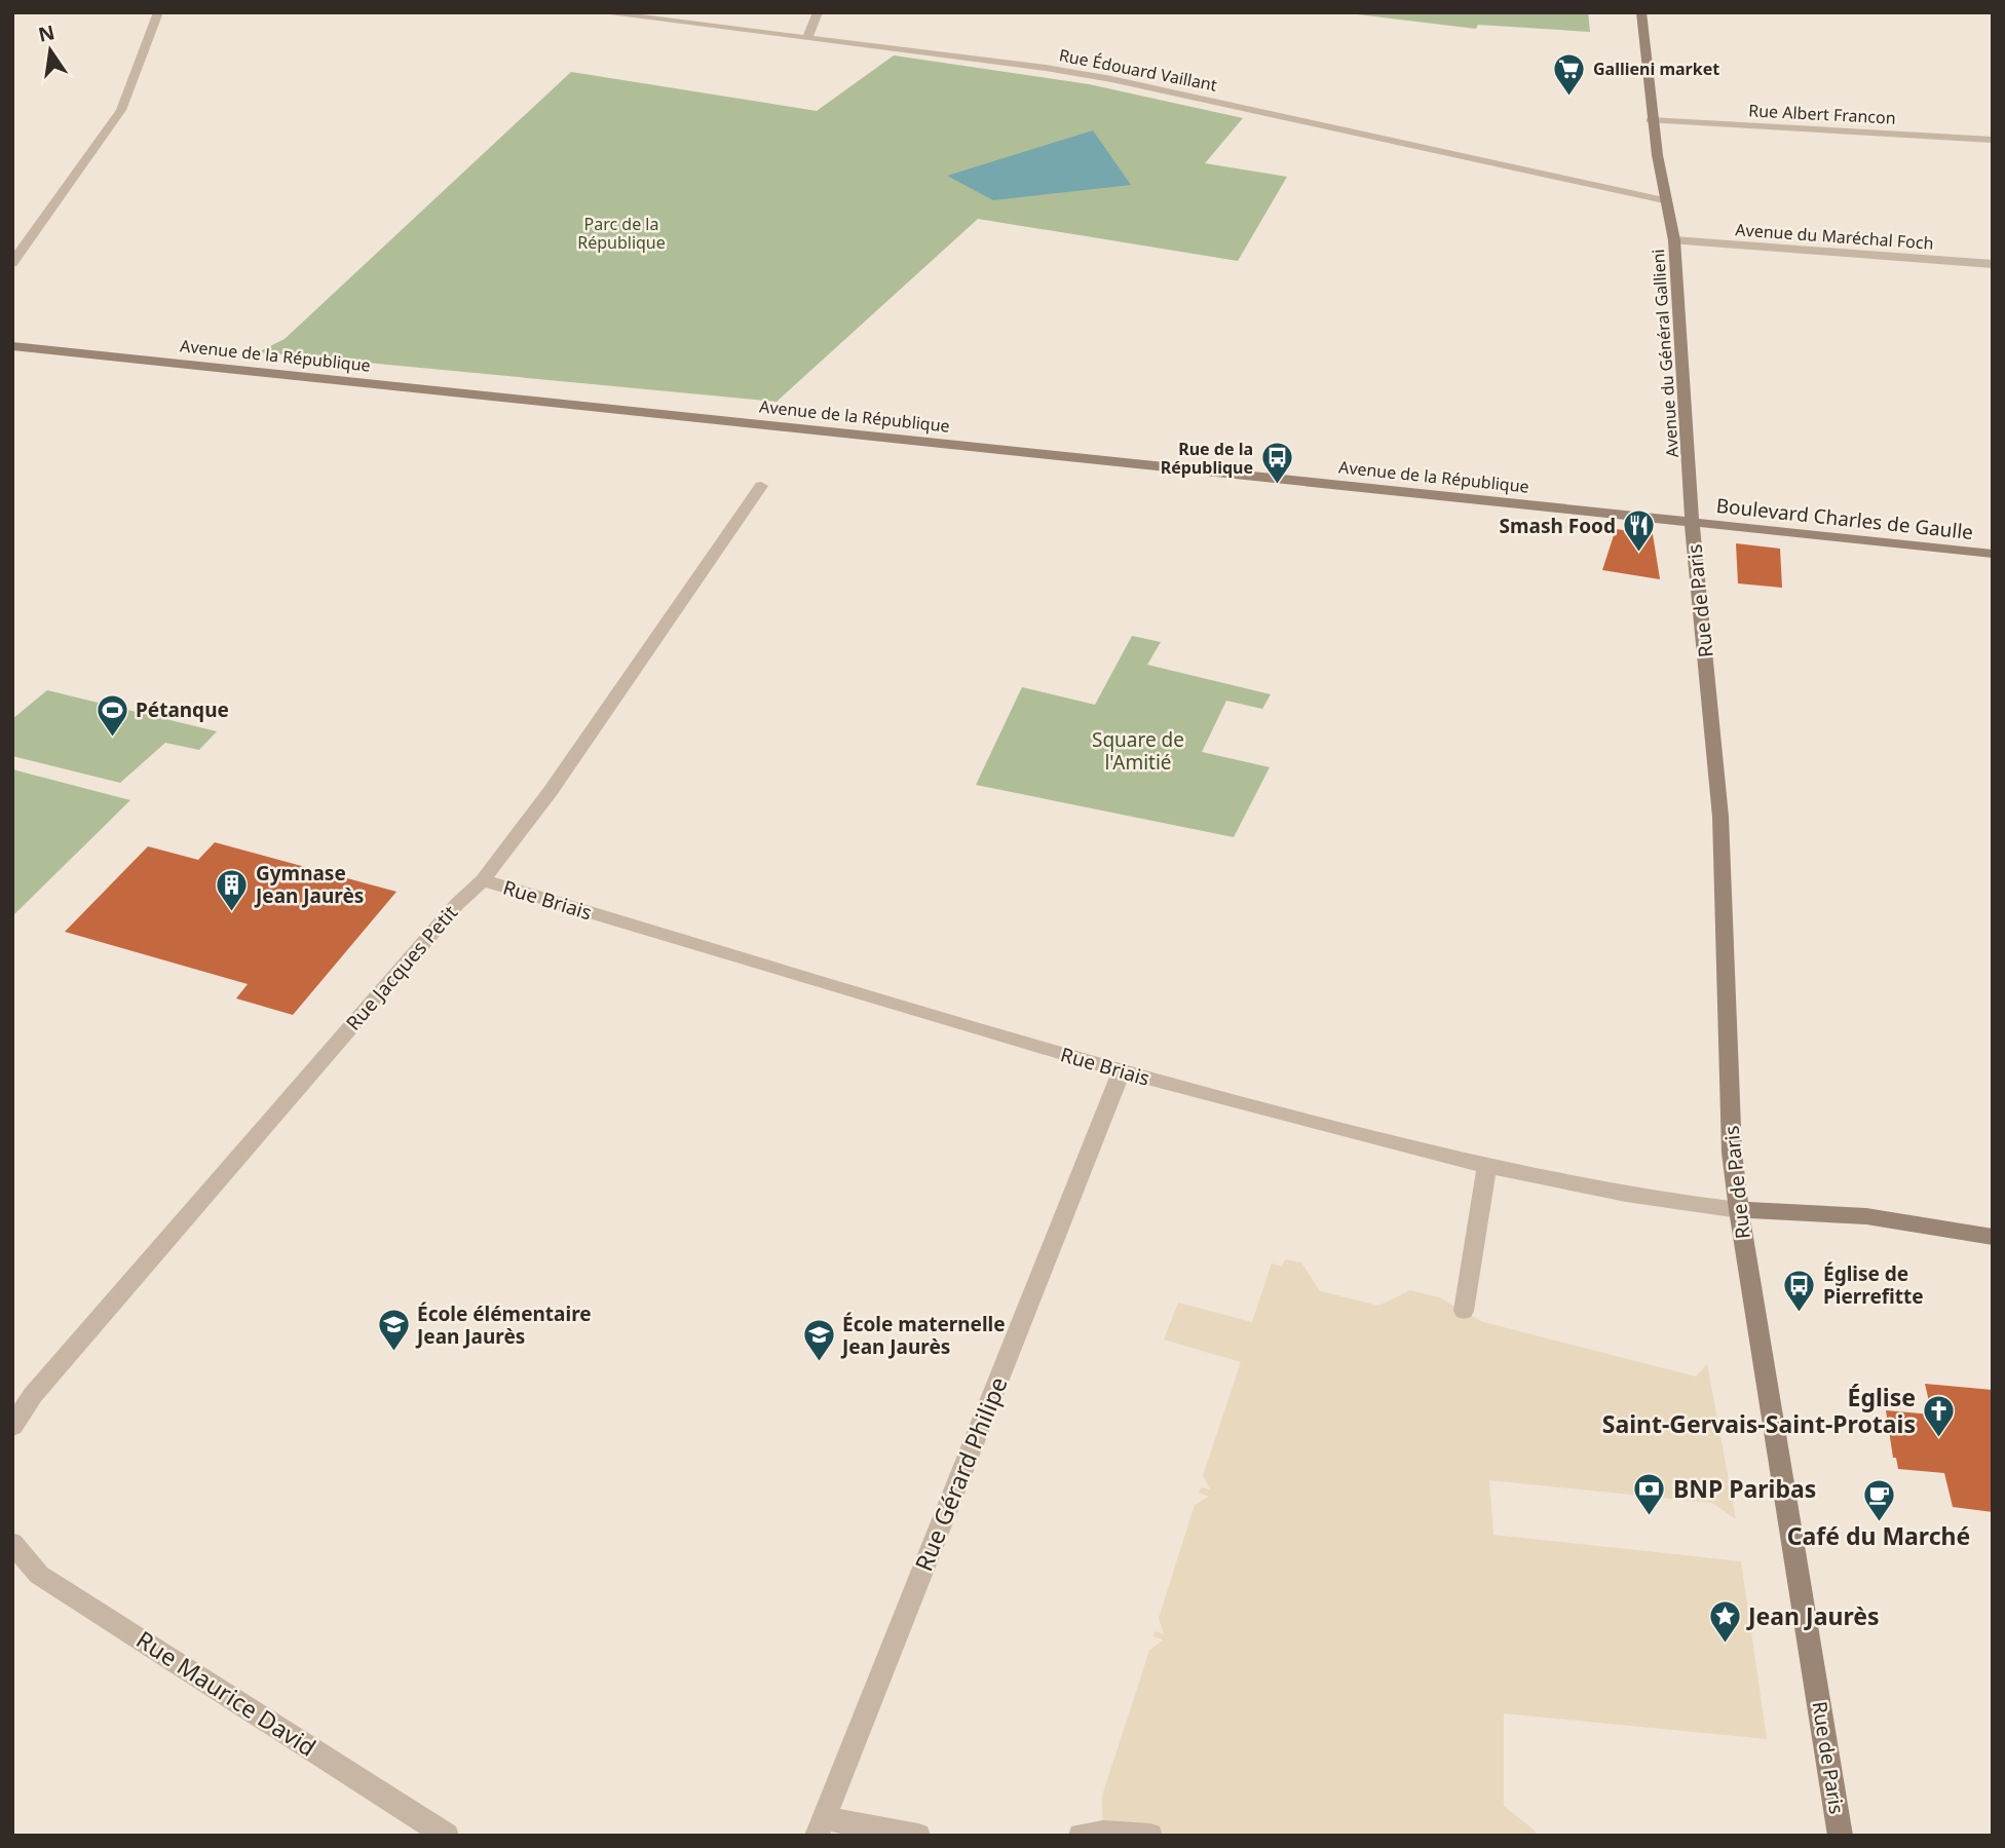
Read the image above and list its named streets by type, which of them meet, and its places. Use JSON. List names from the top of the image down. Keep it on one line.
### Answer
{"streets":{"street":["Rue Édouard Vaillant","Rue Albert Francon","Avenue du Maréchal Foch","Avenue du Général Gallieni","Avenue de la République","Boulevard Charles de Gaulle","Rue de Paris","Rue Briais","Rue Jacques Petit","Rue Gérard Philipe","Rue Maurice David"]},"crossings":[["Rue Édouard Vaillant","Avenue du Général Gallieni"],["Rue Albert Francon","Avenue du Général Gallieni"],["Avenue du Maréchal Foch","Avenue du Général Gallieni"],["Avenue du Général Gallieni","Avenue de la République"],["Avenue du Général Gallieni","Boulevard Charles de Gaulle"],["Avenue du Général Gallieni","Rue de Paris"],["Avenue de la République","Boulevard Charles de Gaulle"],["Avenue de la République","Rue de Paris"],["Boulevard Charles de Gaulle","Rue de Paris"],["Rue de Paris","Rue Briais"],["Rue Briais","Rue Jacques Petit"],["Rue Briais","Rue Gérard Philipe"]],"parks":["Parc de la République","Square de l'Amitié"],"places":{"supermarket":["Gallieni market"],"bus stop":["Rue de la République","Église de Pierrefitte"],"restaurant":["Smash Food"],"sports":["Pétanque"],"building":["Gymnase Jean Jaurès"],"school or university":["École élémentaire Jean Jaurès","École maternelle Jean Jaurès"],"church":["Église Saint-Gervais-Saint-Protais"],"bank":["BNP Paribas"],"cafe":["Café du Marché"],"place":["Jean Jaurès"]},"north":"top"}
